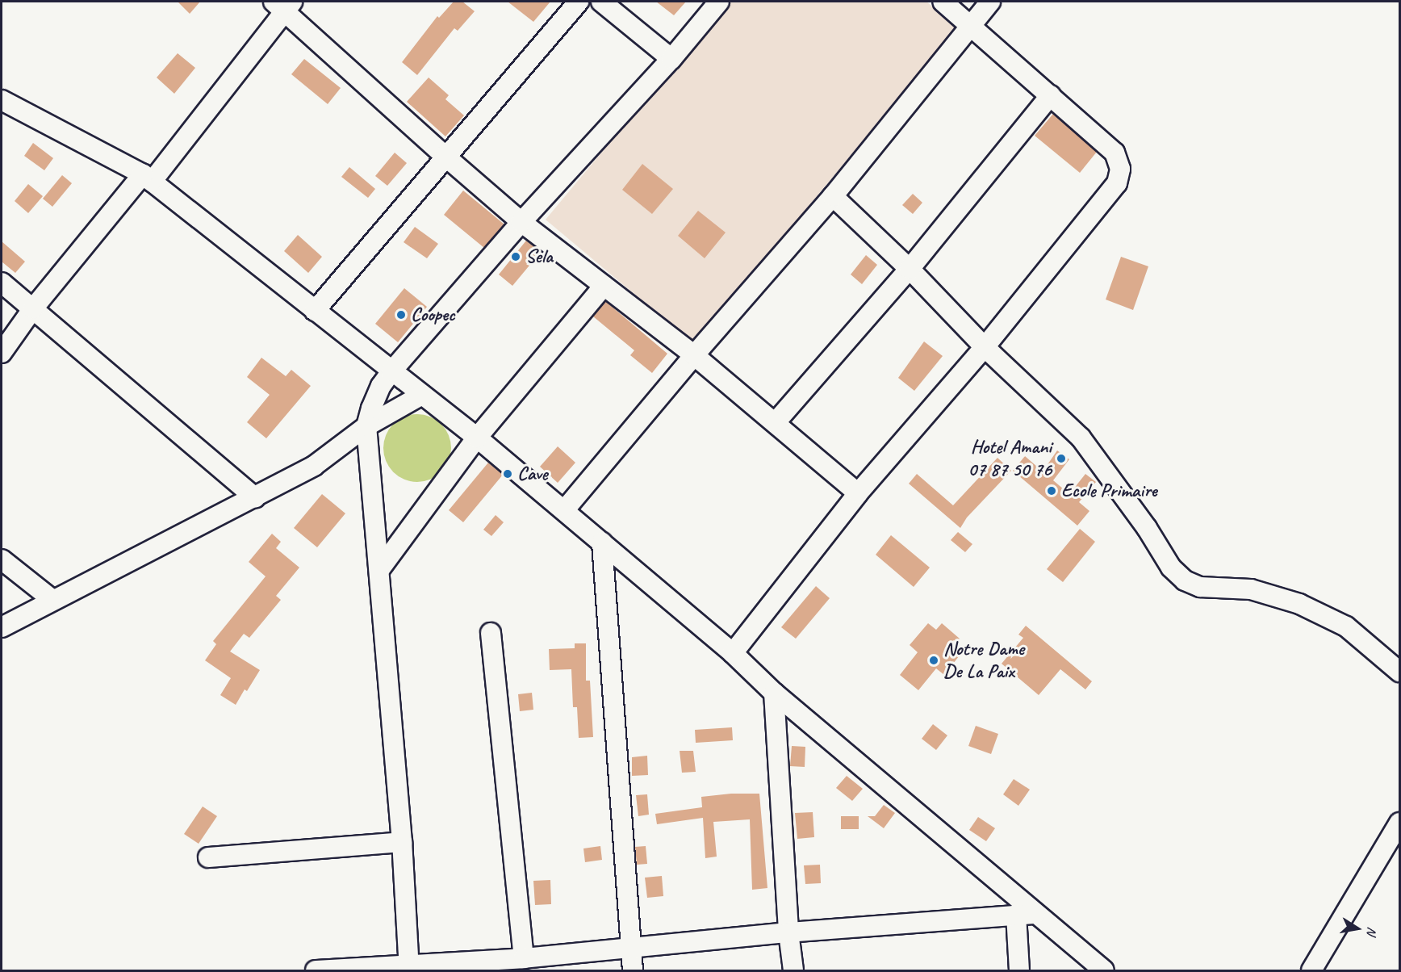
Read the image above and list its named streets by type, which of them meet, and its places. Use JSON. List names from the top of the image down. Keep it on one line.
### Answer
{"places":["Sela","Coopec","Hotel Amani 07 87 50 76","Cave","Ecole Primaire","Notre Dame De La Paix"],"north":"right"}
